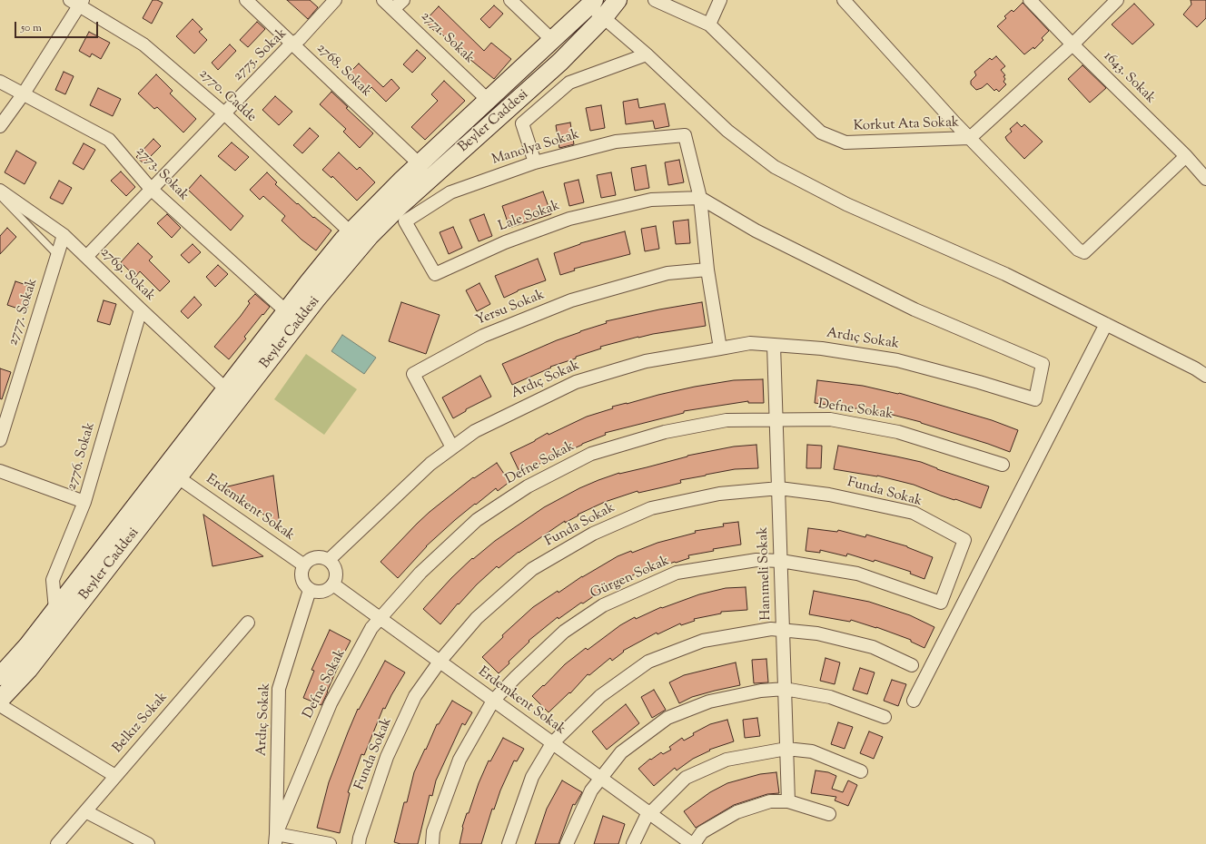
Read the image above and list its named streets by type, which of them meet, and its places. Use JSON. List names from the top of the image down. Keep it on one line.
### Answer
{"streets":{"main road":["Beyler Caddesi"],"street":["2771. Sokak","2775. Sokak","2768. Sokak","1643. Sokak","2770. Cadde","Korkut Ata Sokak","Manolya Sokak","2773. Sokak","Lale Sokak","2769. Sokak","Yersu Sokak","2777. Sokak","Ardıç Sokak","Defne Sokak","2776. Sokak","Funda Sokak","Erdemkent Sokak","Hanımeli Sokak","Gürgen Sokak","Belkız Sokak"]},"crossings":[["2771. Sokak","Beyler Caddesi"],["2775. Sokak","2768. Sokak"],["2775. Sokak","2770. Cadde"],["2775. Sokak","2773. Sokak"],["2775. Sokak","2769. Sokak"],["2768. Sokak","Beyler Caddesi"],["1643. Sokak","Korkut Ata Sokak"],["2770. Cadde","Beyler Caddesi"],["Beyler Caddesi","2773. Sokak"],["Beyler Caddesi","2769. Sokak"],["Beyler Caddesi","2776. Sokak"],["Beyler Caddesi","Erdemkent Sokak"],["Manolya Sokak","Lale Sokak"],["Manolya Sokak","Ardıç Sokak"],["Lale Sokak","Ardıç Sokak"],["2769. Sokak","2777. Sokak"],["2769. Sokak","2776. Sokak"],["Yersu Sokak","Ardıç Sokak"],["Ardıç Sokak","Defne Sokak"],["Ardıç Sokak","Erdemkent Sokak"],["Ardıç Sokak","Hanımeli Sokak"],["Defne Sokak","Erdemkent Sokak"],["Defne Sokak","Hanımeli Sokak"],["Funda Sokak","Erdemkent Sokak"],["Funda Sokak","Hanımeli Sokak"],["Funda Sokak","Gürgen Sokak"],["Erdemkent Sokak","Gürgen Sokak"],["Hanımeli Sokak","Gürgen Sokak"]],"scale_bar":"50 m"}
